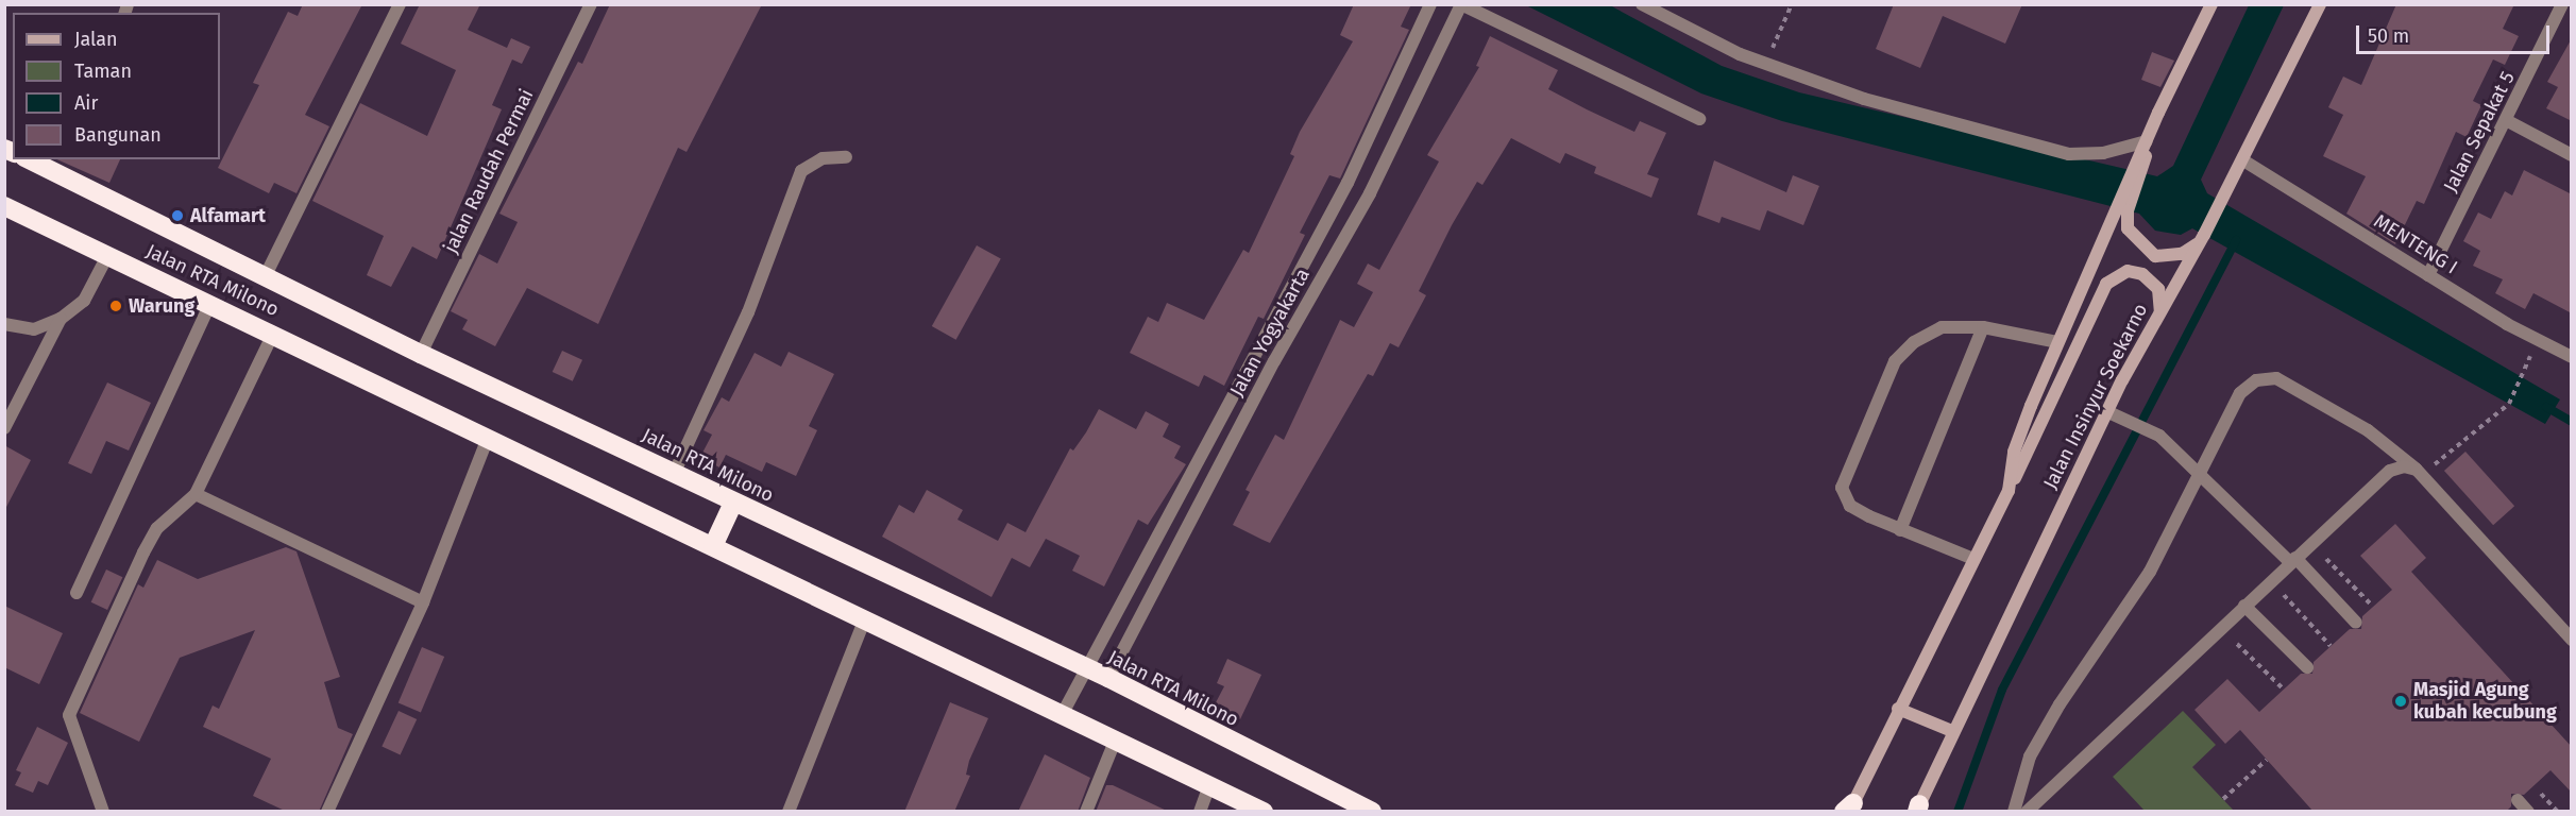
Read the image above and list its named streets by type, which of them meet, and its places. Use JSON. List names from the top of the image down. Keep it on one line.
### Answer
{"streets":{"highway":["Jalan RTA Milono"],"street":["Jalan Sepakat 5","jalan Raudah Permai","MENTENG I","Jalan Yogyakarta","Jalan Insinyur Soekarno"]},"crossings":[["Jalan Sepakat 5","MENTENG I"],["jalan Raudah Permai","Jalan RTA Milono"],["MENTENG I","Jalan Insinyur Soekarno"],["Jalan RTA Milono","Jalan Yogyakarta"]],"places":["Alfamart","Warung","Masjid Agung kubah kecubung"],"legend":["Jalan","Taman","Air","Bangunan"],"scale_bar":"50 m"}
